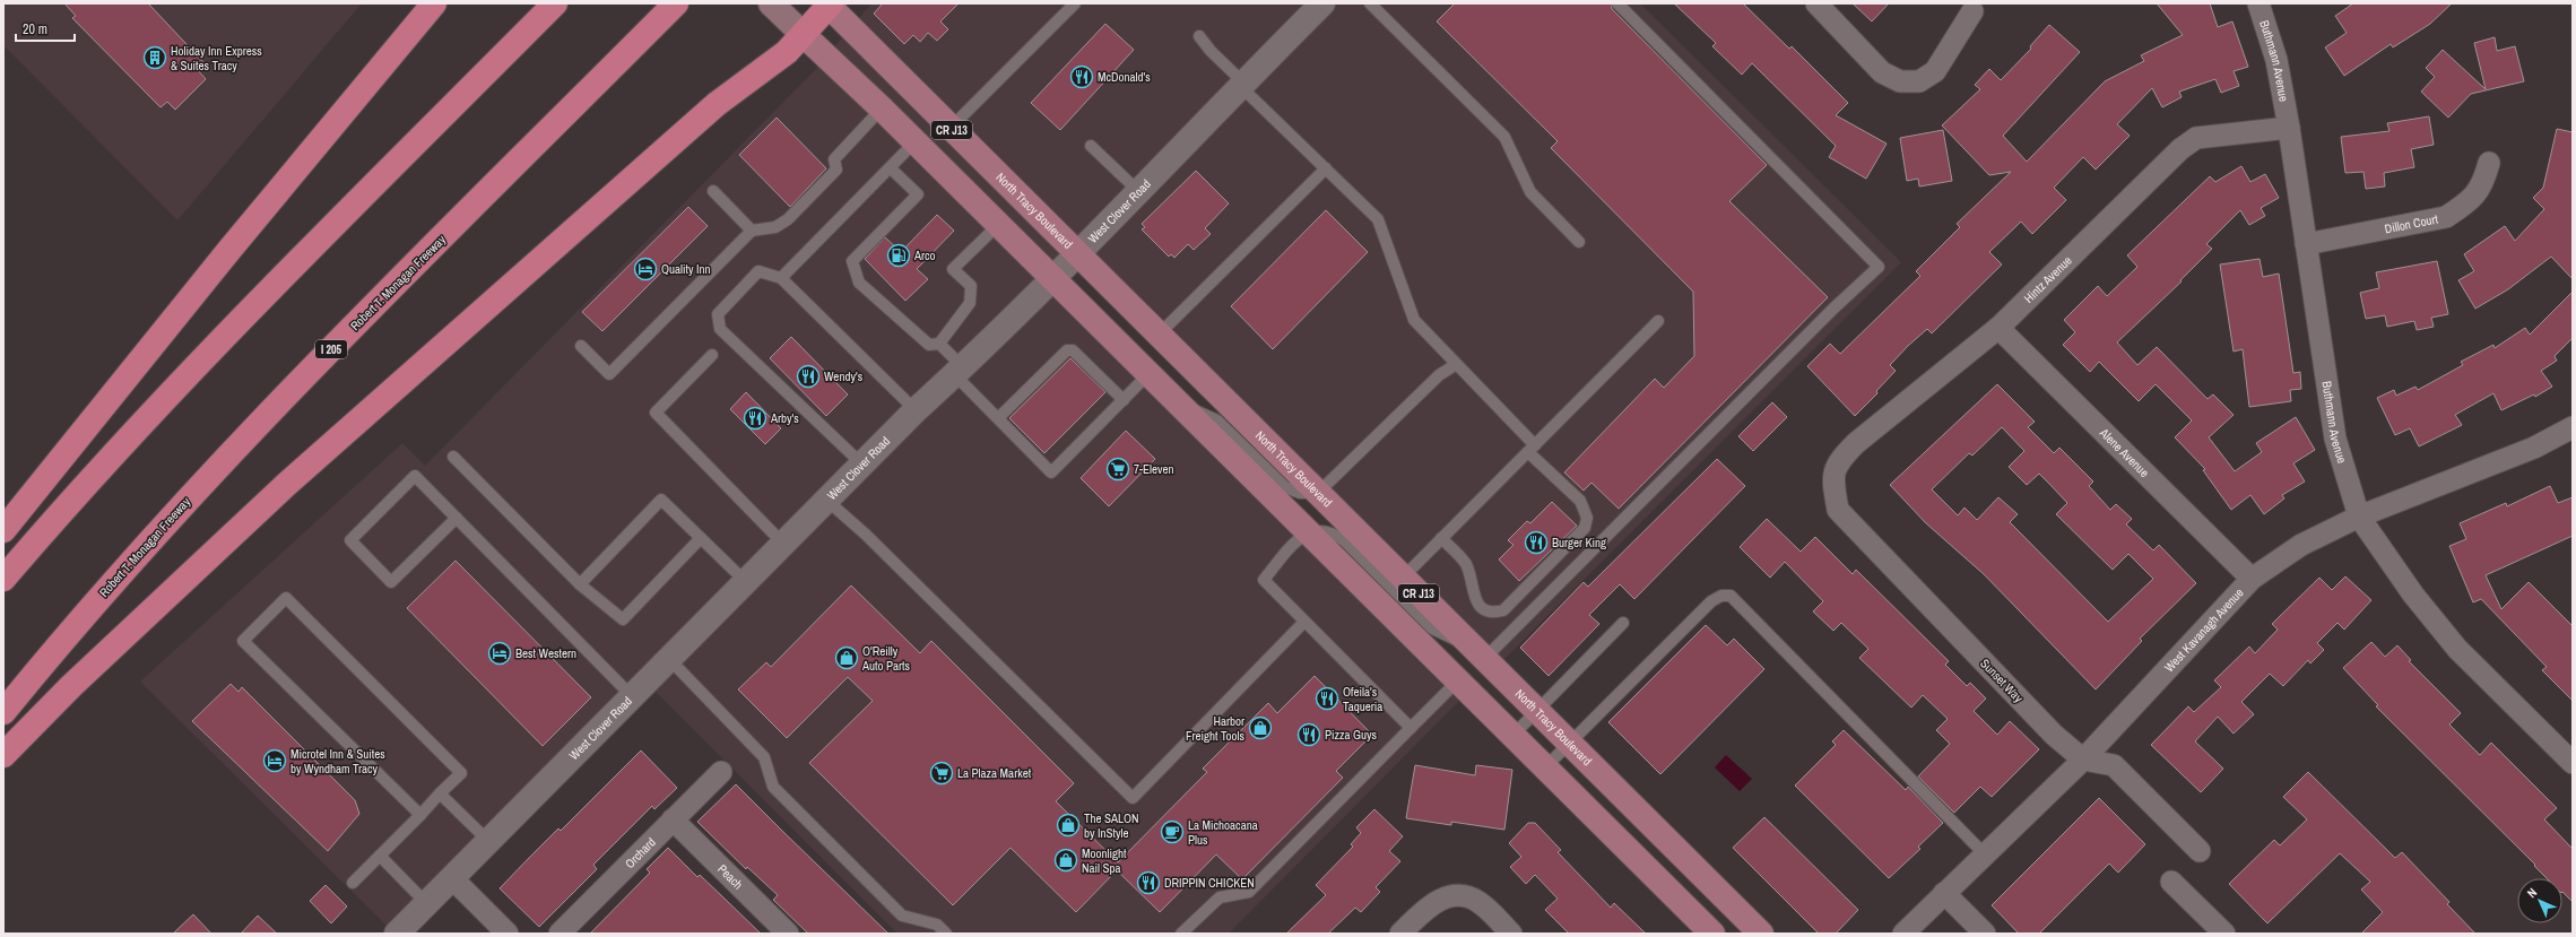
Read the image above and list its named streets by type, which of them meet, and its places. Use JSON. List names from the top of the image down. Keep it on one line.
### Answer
{"streets":{"highway":["Robert T. Monagan Freeway","I 205"],"main road":["CR J13","North Tracy Boulevard"],"street":["Buthmann Avenue","West Clover Road","Dillon Court","Hintz Avenue","Alene Avenue","West Kavanagh Avenue","Sunset Way","Orchard","Peach"]},"crossings":[["Buthmann Avenue","Dillon Court"],["Buthmann Avenue","Hintz Avenue"],["Buthmann Avenue","West Kavanagh Avenue"],["CR J13","West Clover Road"],["North Tracy Boulevard","West Clover Road"],["Hintz Avenue","Alene Avenue"],["Hintz Avenue","Sunset Way"],["Alene Avenue","West Kavanagh Avenue"],["West Kavanagh Avenue","Sunset Way"],["Orchard","Peach"]],"places":{"building":["Holiday Inn Express & Suites Tracy"],"restaurant":["McDonald's","Wendy's","Arby's","Burger King","Ofeila's Taqueria","Pizza Guys","DRIPPIN CHICKEN"],"fuel station":["Arco"],"hotel":["Quality Inn","Best Western","Microtel Inn & Suites by Wyndham Tracy"],"supermarket":["7-Eleven","La Plaza Market"],"shop":["O'Reilly Auto Parts","Harbor Freight Tools","The SALON by InStyle","Moonlight Nail Spa"],"cafe":["La Michoacana Plus"]},"scale_bar":"20 m","north":"top left"}
